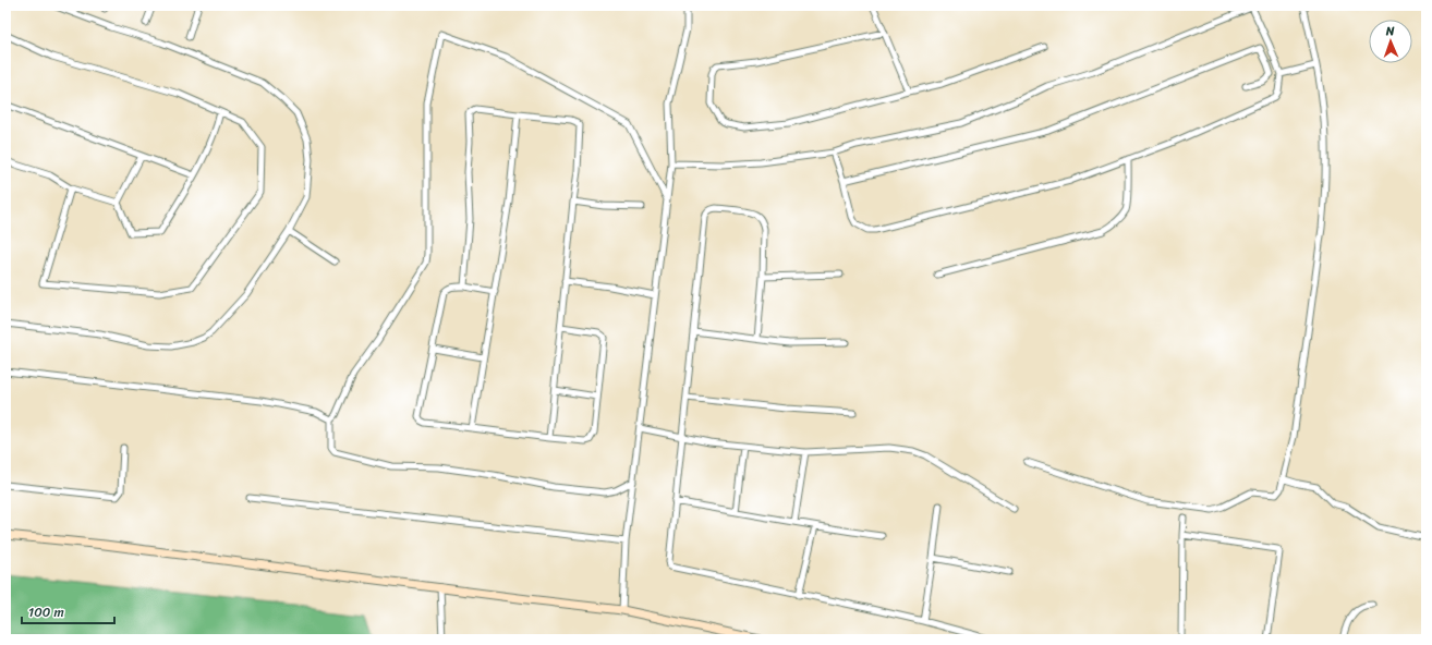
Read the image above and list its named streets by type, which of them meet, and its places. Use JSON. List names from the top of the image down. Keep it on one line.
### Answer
{"scale_bar":"100 m","north":"top"}
